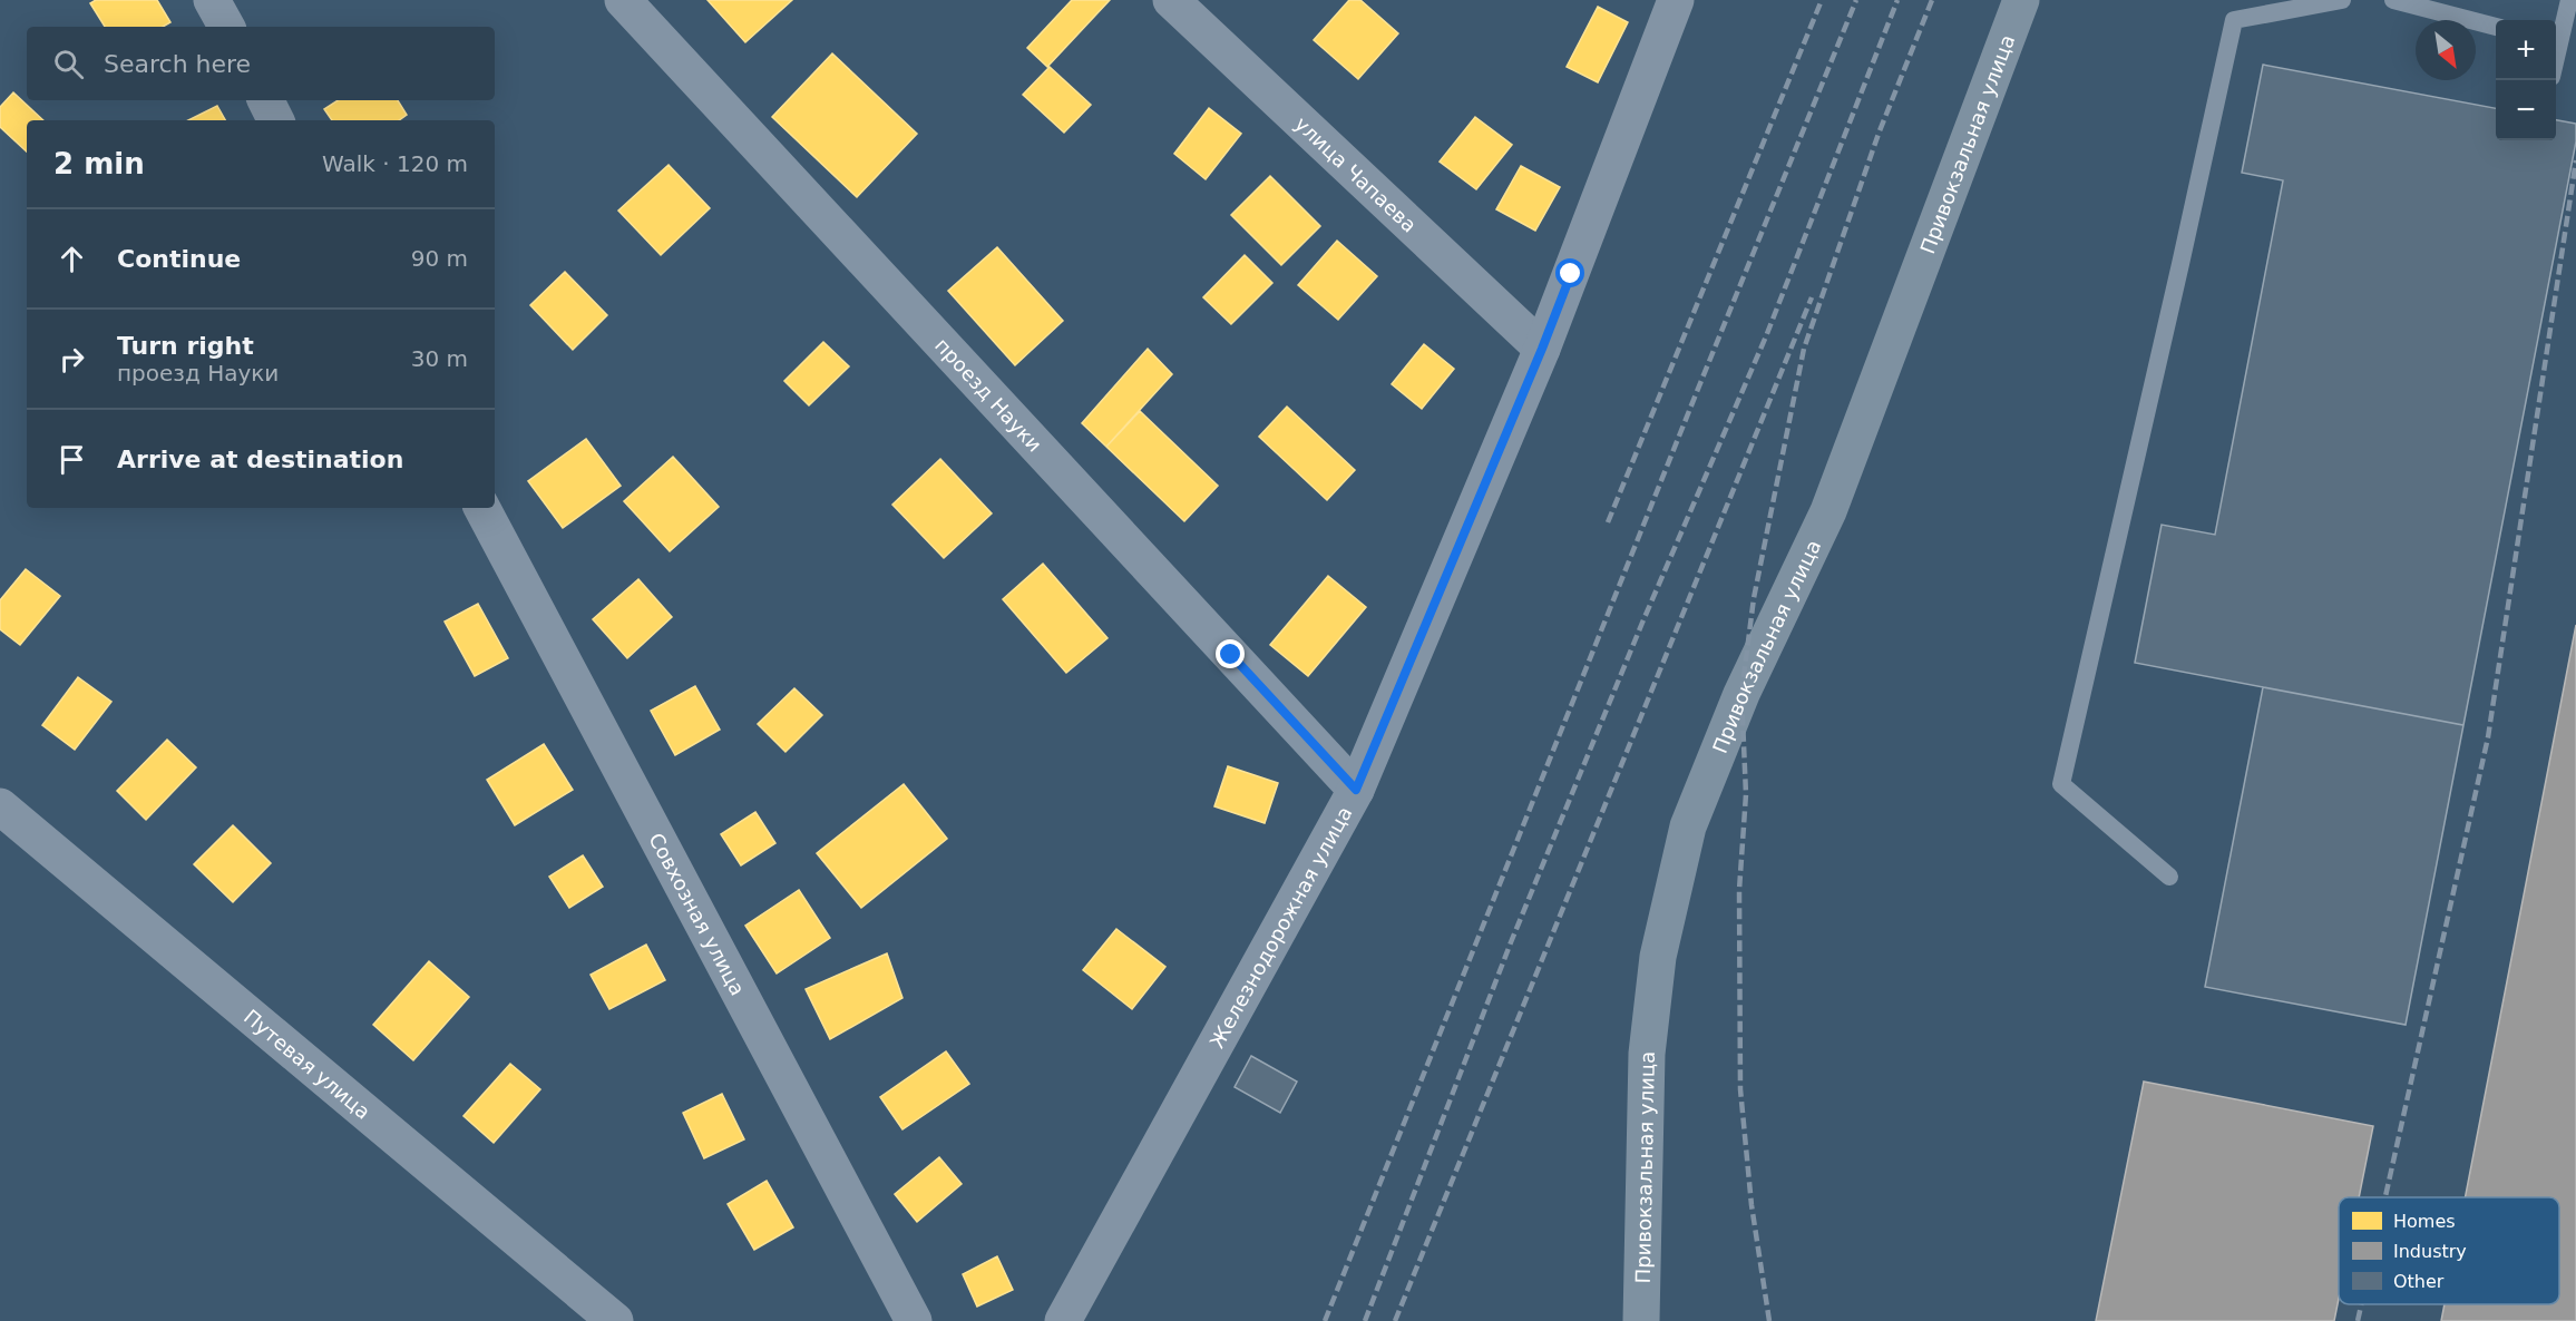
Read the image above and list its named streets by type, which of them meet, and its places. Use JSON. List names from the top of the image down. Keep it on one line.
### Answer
{"streets":{"main road":["Привокзальная улица"],"street":["улица Чапаева","проезд Науки","Совхозная улица","Железнодорожная улица","Путевая улица"]},"crossings":[["улица Чапаева","Железнодорожная улица"],["проезд Науки","Железнодорожная улица"]],"legend":["Homes","Industry","Other"],"north":"bottom right","page":{"map_buttons":["+","−"],"search":"Search here","heading":["2 min","Walk · 120 m"],"list":[["Continue","90 m"],["Turn right","проезд Науки","30 m"],"Arrive at destination"]}}
